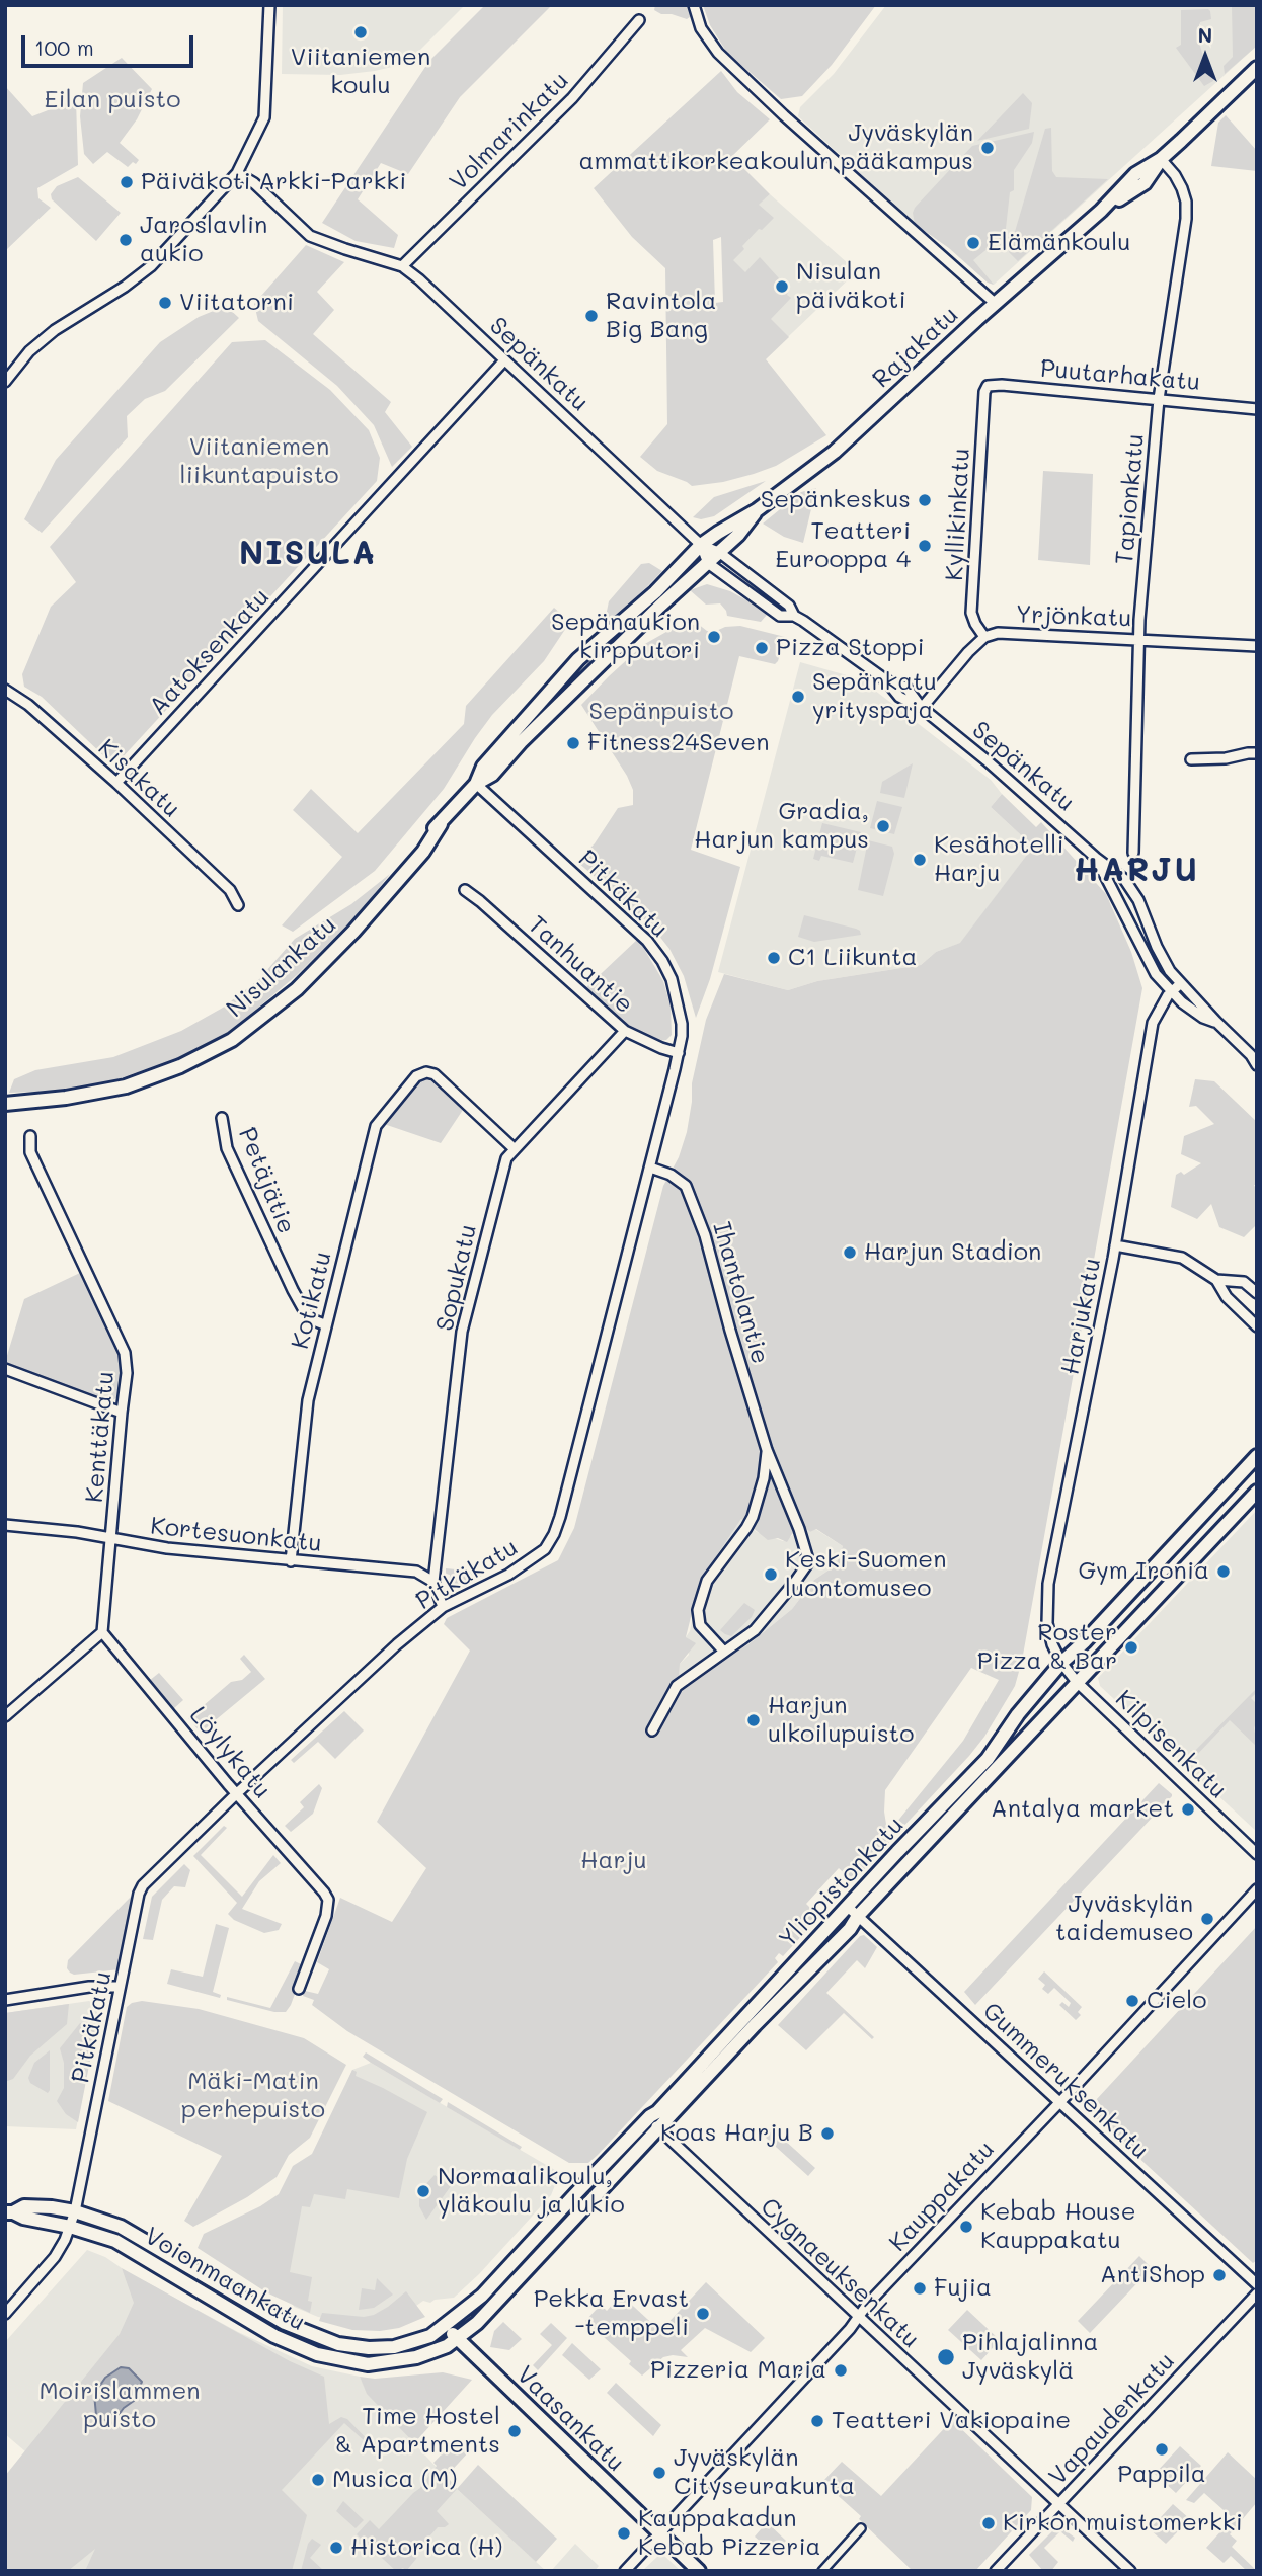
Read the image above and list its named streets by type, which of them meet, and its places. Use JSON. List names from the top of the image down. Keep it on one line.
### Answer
{"streets":{"main road":["Rajakatu","Nisulankatu","Yliopistonkatu","Voionmaankatu","Vaasankatu"],"street":["Volmarinkatu","Sepänkatu","Puutarhakatu","Tapionkatu","Kyllikinkatu","Yrjönkatu","Aatoksenkatu","Kisakatu","Pitkäkatu","Tanhuantie","Petäjätie","Sopukatu","Ihantolantie","Kotikatu","Harjukatu","Kenttäkatu","Kortesuonkatu","Kilpisenkatu","Löylykatu","Gummeruksenkatu","Kauppakatu","Cygnaeuksenkatu","Vapaudenkatu"]},"crossings":[["Volmarinkatu","Sepänkatu"],["Rajakatu","Sepänkatu"],["Rajakatu","Tapionkatu"],["Rajakatu","Nisulankatu"],["Sepänkatu","Yrjönkatu"],["Sepänkatu","Aatoksenkatu"],["Sepänkatu","Nisulankatu"],["Sepänkatu","Harjukatu"],["Puutarhakatu","Tapionkatu"],["Puutarhakatu","Kyllikinkatu"],["Tapionkatu","Yrjönkatu"],["Kyllikinkatu","Yrjönkatu"],["Aatoksenkatu","Kisakatu"],["Pitkäkatu","Tanhuantie"],["Pitkäkatu","Nisulankatu"],["Pitkäkatu","Ihantolantie"],["Pitkäkatu","Löylykatu"],["Pitkäkatu","Voionmaankatu"],["Tanhuantie","Sopukatu"],["Petäjätie","Kotikatu"],["Sopukatu","Kotikatu"],["Sopukatu","Kortesuonkatu"],["Kotikatu","Kortesuonkatu"],["Harjukatu","Kilpisenkatu"],["Harjukatu","Yliopistonkatu"],["Kenttäkatu","Kortesuonkatu"],["Kenttäkatu","Löylykatu"],["Kilpisenkatu","Yliopistonkatu"],["Yliopistonkatu","Gummeruksenkatu"],["Yliopistonkatu","Cygnaeuksenkatu"],["Yliopistonkatu","Voionmaankatu"],["Yliopistonkatu","Vaasankatu"],["Gummeruksenkatu","Kauppakatu"],["Kauppakatu","Cygnaeuksenkatu"],["Kauppakatu","Vaasankatu"],["Cygnaeuksenkatu","Vapaudenkatu"],["Voionmaankatu","Vaasankatu"]],"districts":["NISULA","HARJU"],"parks":["Eilan puisto","Viitaniemen liikuntapuisto","Sepänpuisto","Harju","Mäki-Matin perhepuisto","Moirislammen puisto"],"places":["Viitaniemen koulu","Jyväskylän ammattikorkeakoulun pääkampus","Päiväkoti Arkki-Parkki","Jaroslavlin aukio","Elämänkoulu","Nisulan päiväkoti","Viitatorni","Ravintola Big Bang","Sepänkeskus","Teatteri Eurooppa 4","Sepänaukion kirpputori","Pizza Stoppi","Sepänkatu yrityspaja","Fitness24Seven","Gradia, Harjun kampus","Kesähotelli Harju","C1 Liikunta","Harjun Stadion","Gym Ironia","Keski-Suomen luontomuseo","Roster Pizza & Bar","Harjun ulkoilupuisto","Antalya market","Jyväskylän taidemuseo","Cielo","Koas Harju B","Normaalikoulu, yläkoulu ja lukio","Kebab House Kauppakatu","AntiShop","Fujia","Pekka Ervast -temppeli","Pihlajalinna Jyväskylä","Pizzeria Maria","Teatteri Vakiopaine","Time Hostel & Apartments","Pappila","Jyväskylän Cityseurakunta","Musica (M)","Kirkon muistomerkki","Kauppakadun Kebab Pizzeria","Historica (H)"],"scale_bar":"100 m","north":"top"}
